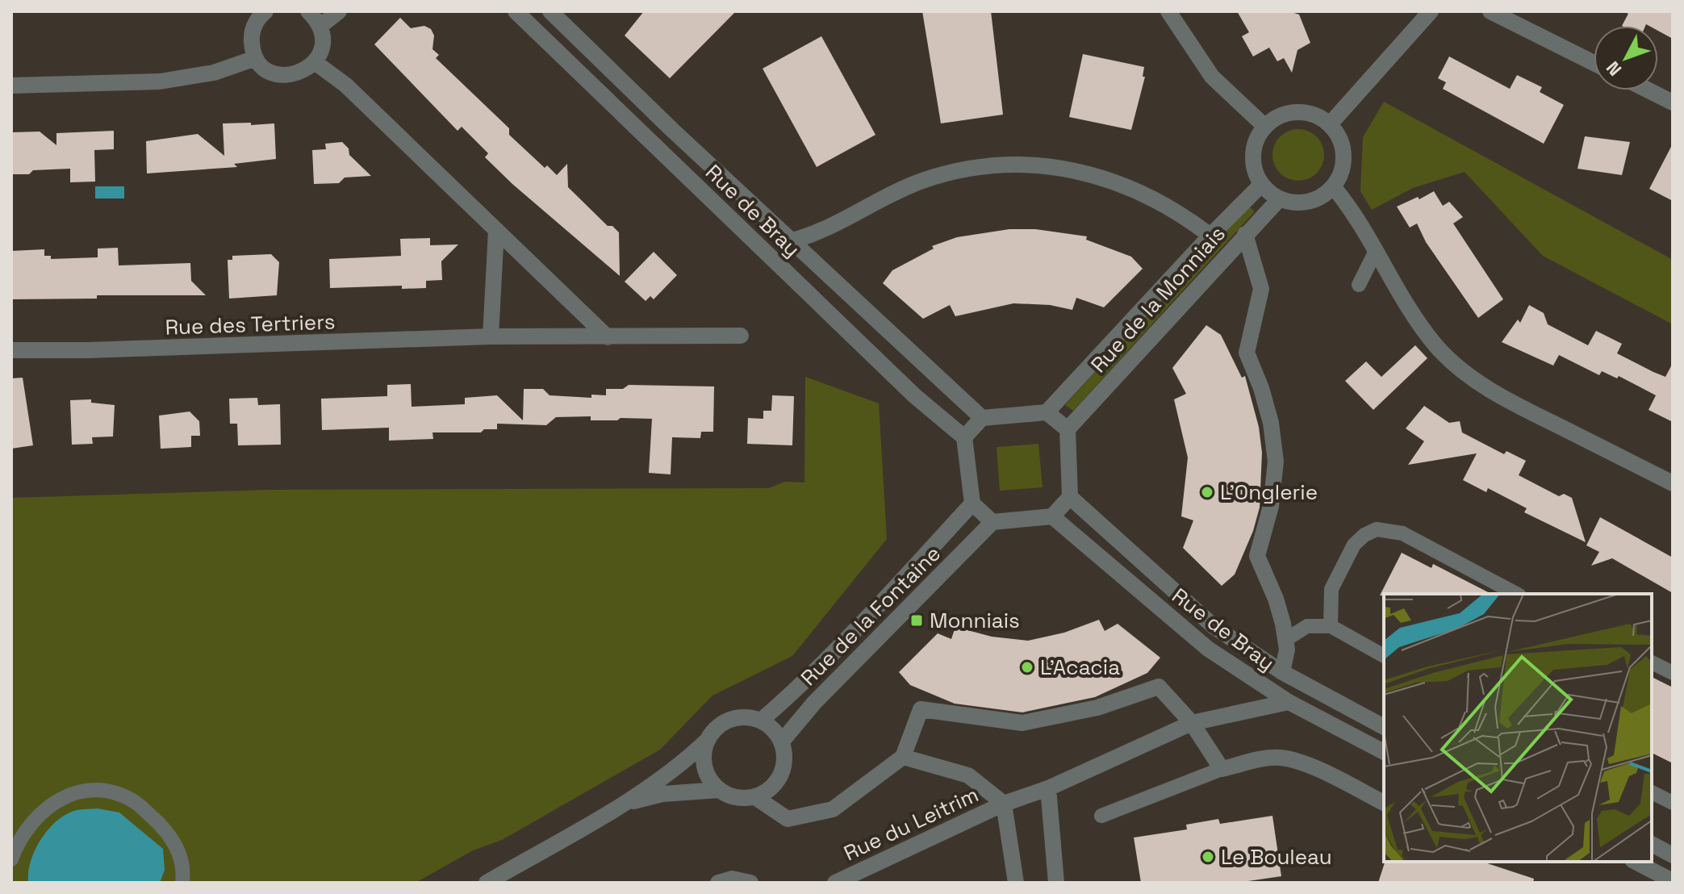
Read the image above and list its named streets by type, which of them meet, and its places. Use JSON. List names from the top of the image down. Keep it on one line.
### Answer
{"streets":{"street":["Rue de Bray","Rue de la Monniais","Rue des Tertriers","Rue de la Fontaine","Rue du Leitrim"]},"crossings":[["Rue de Bray","Rue de la Monniais"],["Rue de Bray","Rue de la Fontaine"],["Rue de Bray","Rue du Leitrim"],["Rue de la Monniais","Rue de la Fontaine"]],"places":{"other":["L'Onglerie","L'Acacia","Le Bouleau"],"transit":["Monniais"]},"north":"bottom left"}
